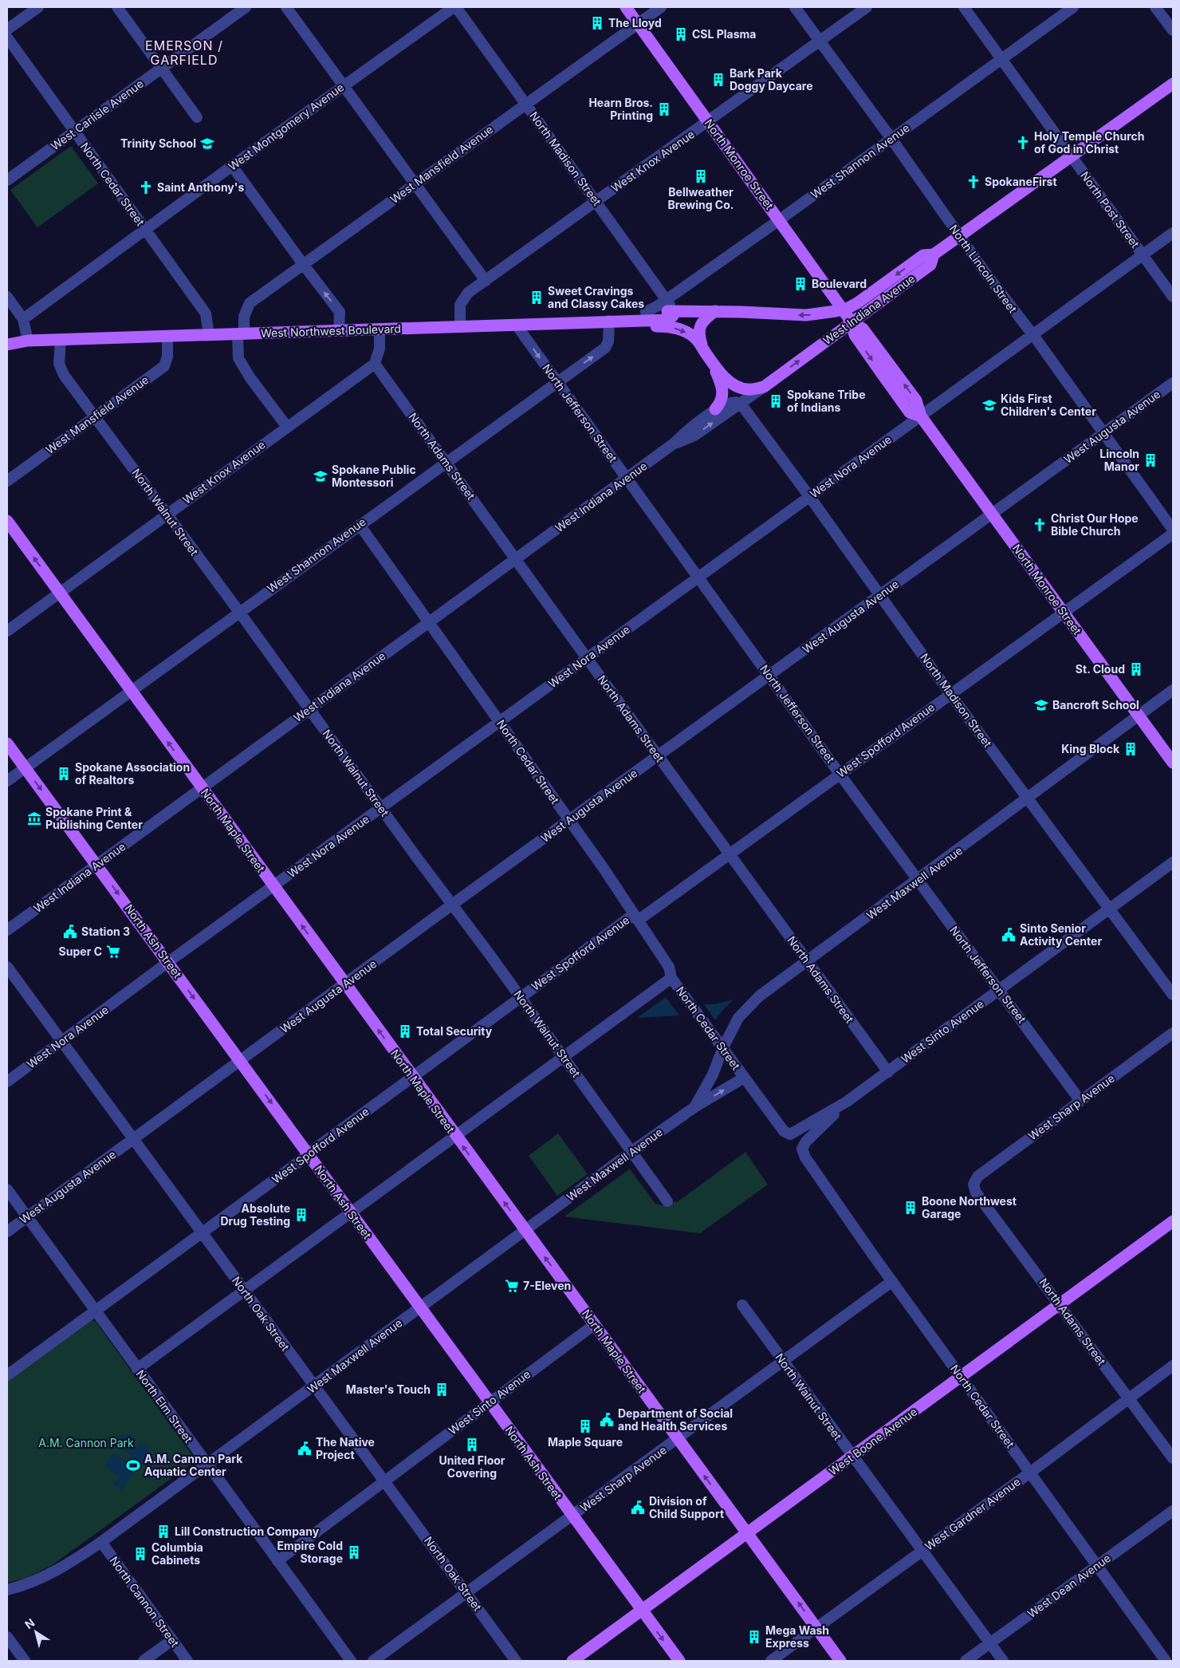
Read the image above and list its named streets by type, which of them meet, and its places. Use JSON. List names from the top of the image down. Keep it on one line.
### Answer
{"streets":{"main road":["North Monroe Street","West Indiana Avenue","West Northwest Boulevard","North Maple Street","North Ash Street","West Boone Avenue"],"street":["West Carlisle Avenue","West Montgomery Avenue","North Madison Street","West Knox Avenue","West Shannon Avenue","West Mansfield Avenue","North Cedar Street","North Post Street","North Lincoln Street","North Jefferson Street","West Augusta Avenue","North Adams Street","West Nora Avenue","North Walnut Street","West Spofford Avenue","West Maxwell Avenue","West Sinto Avenue","West Sharp Avenue","North Oak Street","North Elm Street","West Gardner Avenue","West Dean Avenue","North Cannon Street"]},"crossings":[["West Carlisle Avenue","North Cedar Street"],["West Montgomery Avenue","North Madison Street"],["West Montgomery Avenue","North Cedar Street"],["North Madison Street","West Knox Avenue"],["North Madison Street","West Shannon Avenue"],["North Madison Street","West Mansfield Avenue"],["North Madison Street","West Indiana Avenue"],["North Madison Street","West Northwest Boulevard"],["North Madison Street","West Augusta Avenue"],["North Madison Street","West Nora Avenue"],["North Madison Street","West Spofford Avenue"],["North Madison Street","West Maxwell Avenue"],["North Madison Street","West Sinto Avenue"],["West Knox Avenue","North Monroe Street"],["West Knox Avenue","North Lincoln Street"],["West Knox Avenue","West Northwest Boulevard"],["West Knox Avenue","North Adams Street"],["West Knox Avenue","North Walnut Street"],["West Knox Avenue","North Maple Street"],["West Shannon Avenue","North Monroe Street"],["West Shannon Avenue","North Cedar Street"],["West Shannon Avenue","North Post Street"],["West Shannon Avenue","North Lincoln Street"],["West Shannon Avenue","West Northwest Boulevard"],["West Shannon Avenue","North Jefferson Street"],["West Shannon Avenue","North Adams Street"],["West Shannon Avenue","North Walnut Street"],["West Shannon Avenue","North Maple Street"],["West Shannon Avenue","North Ash Street"],["West Mansfield Avenue","North Monroe Street"],["West Mansfield Avenue","West Northwest Boulevard"],["West Mansfield Avenue","North Walnut Street"],["North Monroe Street","West Indiana Avenue"],["North Monroe Street","West Augusta Avenue"],["North Monroe Street","West Nora Avenue"],["North Monroe Street","West Spofford Avenue"],["North Monroe Street","West Maxwell Avenue"],["North Cedar Street","West Indiana Avenue"],["North Cedar Street","West Northwest Boulevard"],["North Cedar Street","West Augusta Avenue"],["North Cedar Street","West Nora Avenue"],["North Cedar Street","West Spofford Avenue"],["North Cedar Street","West Maxwell Avenue"],["North Cedar Street","West Sinto Avenue"],["North Cedar Street","West Sharp Avenue"],["North Cedar Street","West Boone Avenue"],["North Cedar Street","West Gardner Avenue"],["North Cedar Street","West Dean Avenue"],["North Post Street","West Indiana Avenue"],["North Post Street","West Nora Avenue"],["North Lincoln Street","West Indiana Avenue"],["North Lincoln Street","West Augusta Avenue"],["North Lincoln Street","West Nora Avenue"],["West Indiana Avenue","North Jefferson Street"],["West Indiana Avenue","North Adams Street"],["West Indiana Avenue","North Walnut Street"],["West Indiana Avenue","North Maple Street"],["West Indiana Avenue","North Ash Street"],["West Northwest Boulevard","North Jefferson Street"],["West Northwest Boulevard","North Walnut Street"],["North Jefferson Street","West Augusta Avenue"],["North Jefferson Street","West Nora Avenue"],["North Jefferson Street","West Spofford Avenue"],["North Jefferson Street","West Maxwell Avenue"],["North Jefferson Street","West Sinto Avenue"],["North Jefferson Street","West Sharp Avenue"],["West Augusta Avenue","North Adams Street"],["West Augusta Avenue","North Walnut Street"],["West Augusta Avenue","North Maple Street"],["West Augusta Avenue","North Ash Street"],["West Augusta Avenue","North Oak Street"],["West Augusta Avenue","North Elm Street"],["North Adams Street","West Nora Avenue"],["North Adams Street","West Spofford Avenue"],["North Adams Street","West Maxwell Avenue"],["North Adams Street","West Sinto Avenue"],["North Adams Street","West Sharp Avenue"],["North Adams Street","West Boone Avenue"],["North Adams Street","West Gardner Avenue"],["West Nora Avenue","North Walnut Street"],["West Nora Avenue","North Maple Street"],["West Nora Avenue","North Ash Street"],["West Nora Avenue","North Oak Street"],["North Walnut Street","West Spofford Avenue"],["North Walnut Street","West Maxwell Avenue"],["North Walnut Street","West Sharp Avenue"],["North Walnut Street","West Boone Avenue"],["North Walnut Street","West Gardner Avenue"],["North Walnut Street","West Dean Avenue"],["West Spofford Avenue","North Maple Street"],["West Spofford Avenue","North Ash Street"],["West Spofford Avenue","North Oak Street"],["West Spofford Avenue","North Elm Street"],["North Maple Street","West Maxwell Avenue"],["North Maple Street","West Sinto Avenue"],["North Maple Street","West Sharp Avenue"],["North Maple Street","West Boone Avenue"],["North Maple Street","West Gardner Avenue"],["West Maxwell Avenue","North Ash Street"],["West Maxwell Avenue","North Oak Street"],["West Maxwell Avenue","North Elm Street"],["West Maxwell Avenue","North Cannon Street"],["North Ash Street","West Sinto Avenue"],["North Ash Street","West Sharp Avenue"],["North Ash Street","West Boone Avenue"],["West Sinto Avenue","North Oak Street"],["West Sinto Avenue","North Elm Street"],["West Sharp Avenue","North Oak Street"]],"one_way":["North Maple Street","North Ash Street"],"districts":["EMERSON / GARFIELD"],"parks":["A.M. Cannon Park"],"places":{"building":["The Lloyd","CSL Plasma","Bark Park Doggy Daycare","Hearn Bros. Printing","Bellweather Brewing Co.","Boulevard","Sweet Cravings and Classy Cakes","Spokane Tribe of Indians","Lincoln Manor","St. Cloud","King Block","Spokane Association of Realtors","Total Security","Boone Northwest Garage","Absolute Drug Testing","Master's Touch","Maple Square","United Floor Covering","Lill Construction Company","Empire Cold Storage","Columbia Cabinets","Mega Wash Express"],"church":["Holy Temple Church of God in Christ","SpokaneFirst","Saint Anthony's","Christ Our Hope Bible Church"],"school or university":["Trinity School","Kids First Children's Center","Spokane Public Montessori","Bancroft School"],"museum":["Spokane Print & Publishing Center"],"public building":["Station 3","Sinto Senior Activity Center","Department of Social and Health Services","The Native Project","Division of Child Support"],"supermarket":["Super C","7-Eleven"],"sports":["A.M. Cannon Park Aquatic Center"]},"north":"top left"}
